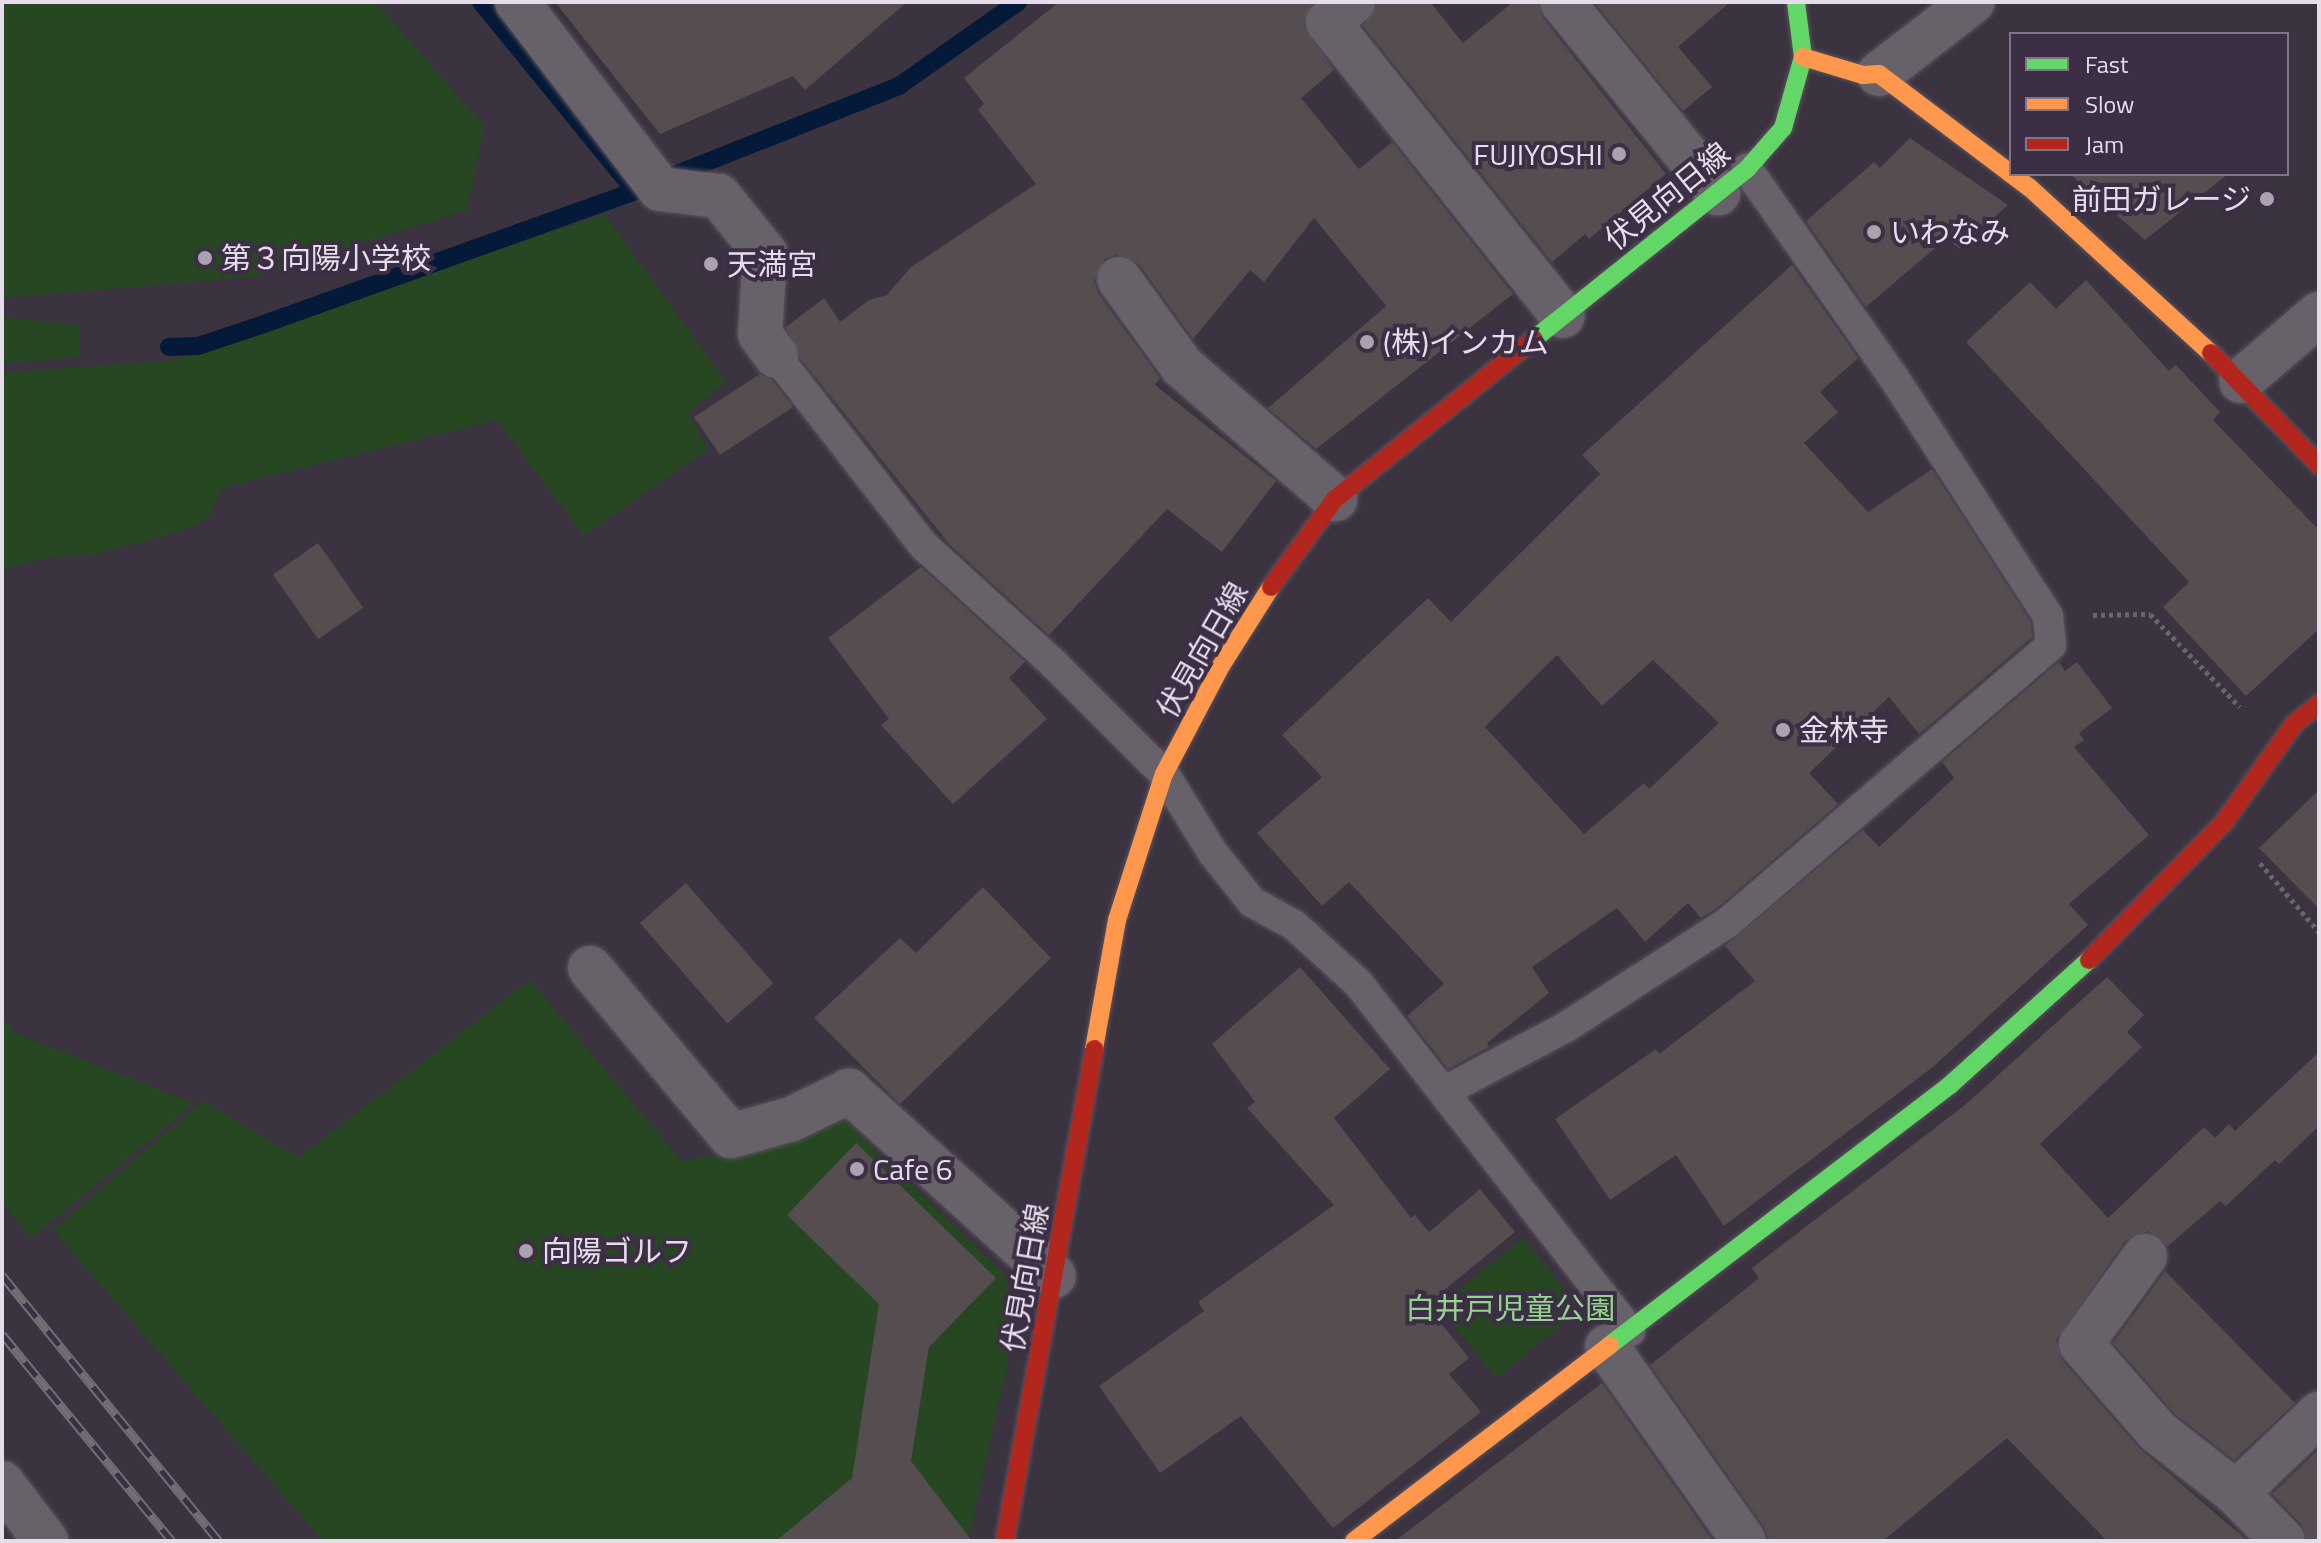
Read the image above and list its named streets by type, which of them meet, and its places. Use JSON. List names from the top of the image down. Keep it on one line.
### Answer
{"streets":{"street":["伏見向日線"]},"parks":["白井戸児童公園"],"places":["FUJIYOSHI","前田ガレージ","いわなみ","第３向陽小学校","天満宮","(株)インカム","金林寺","Cafe 6","向陽ゴルフ"],"legend":["Fast","Slow","Jam"]}
